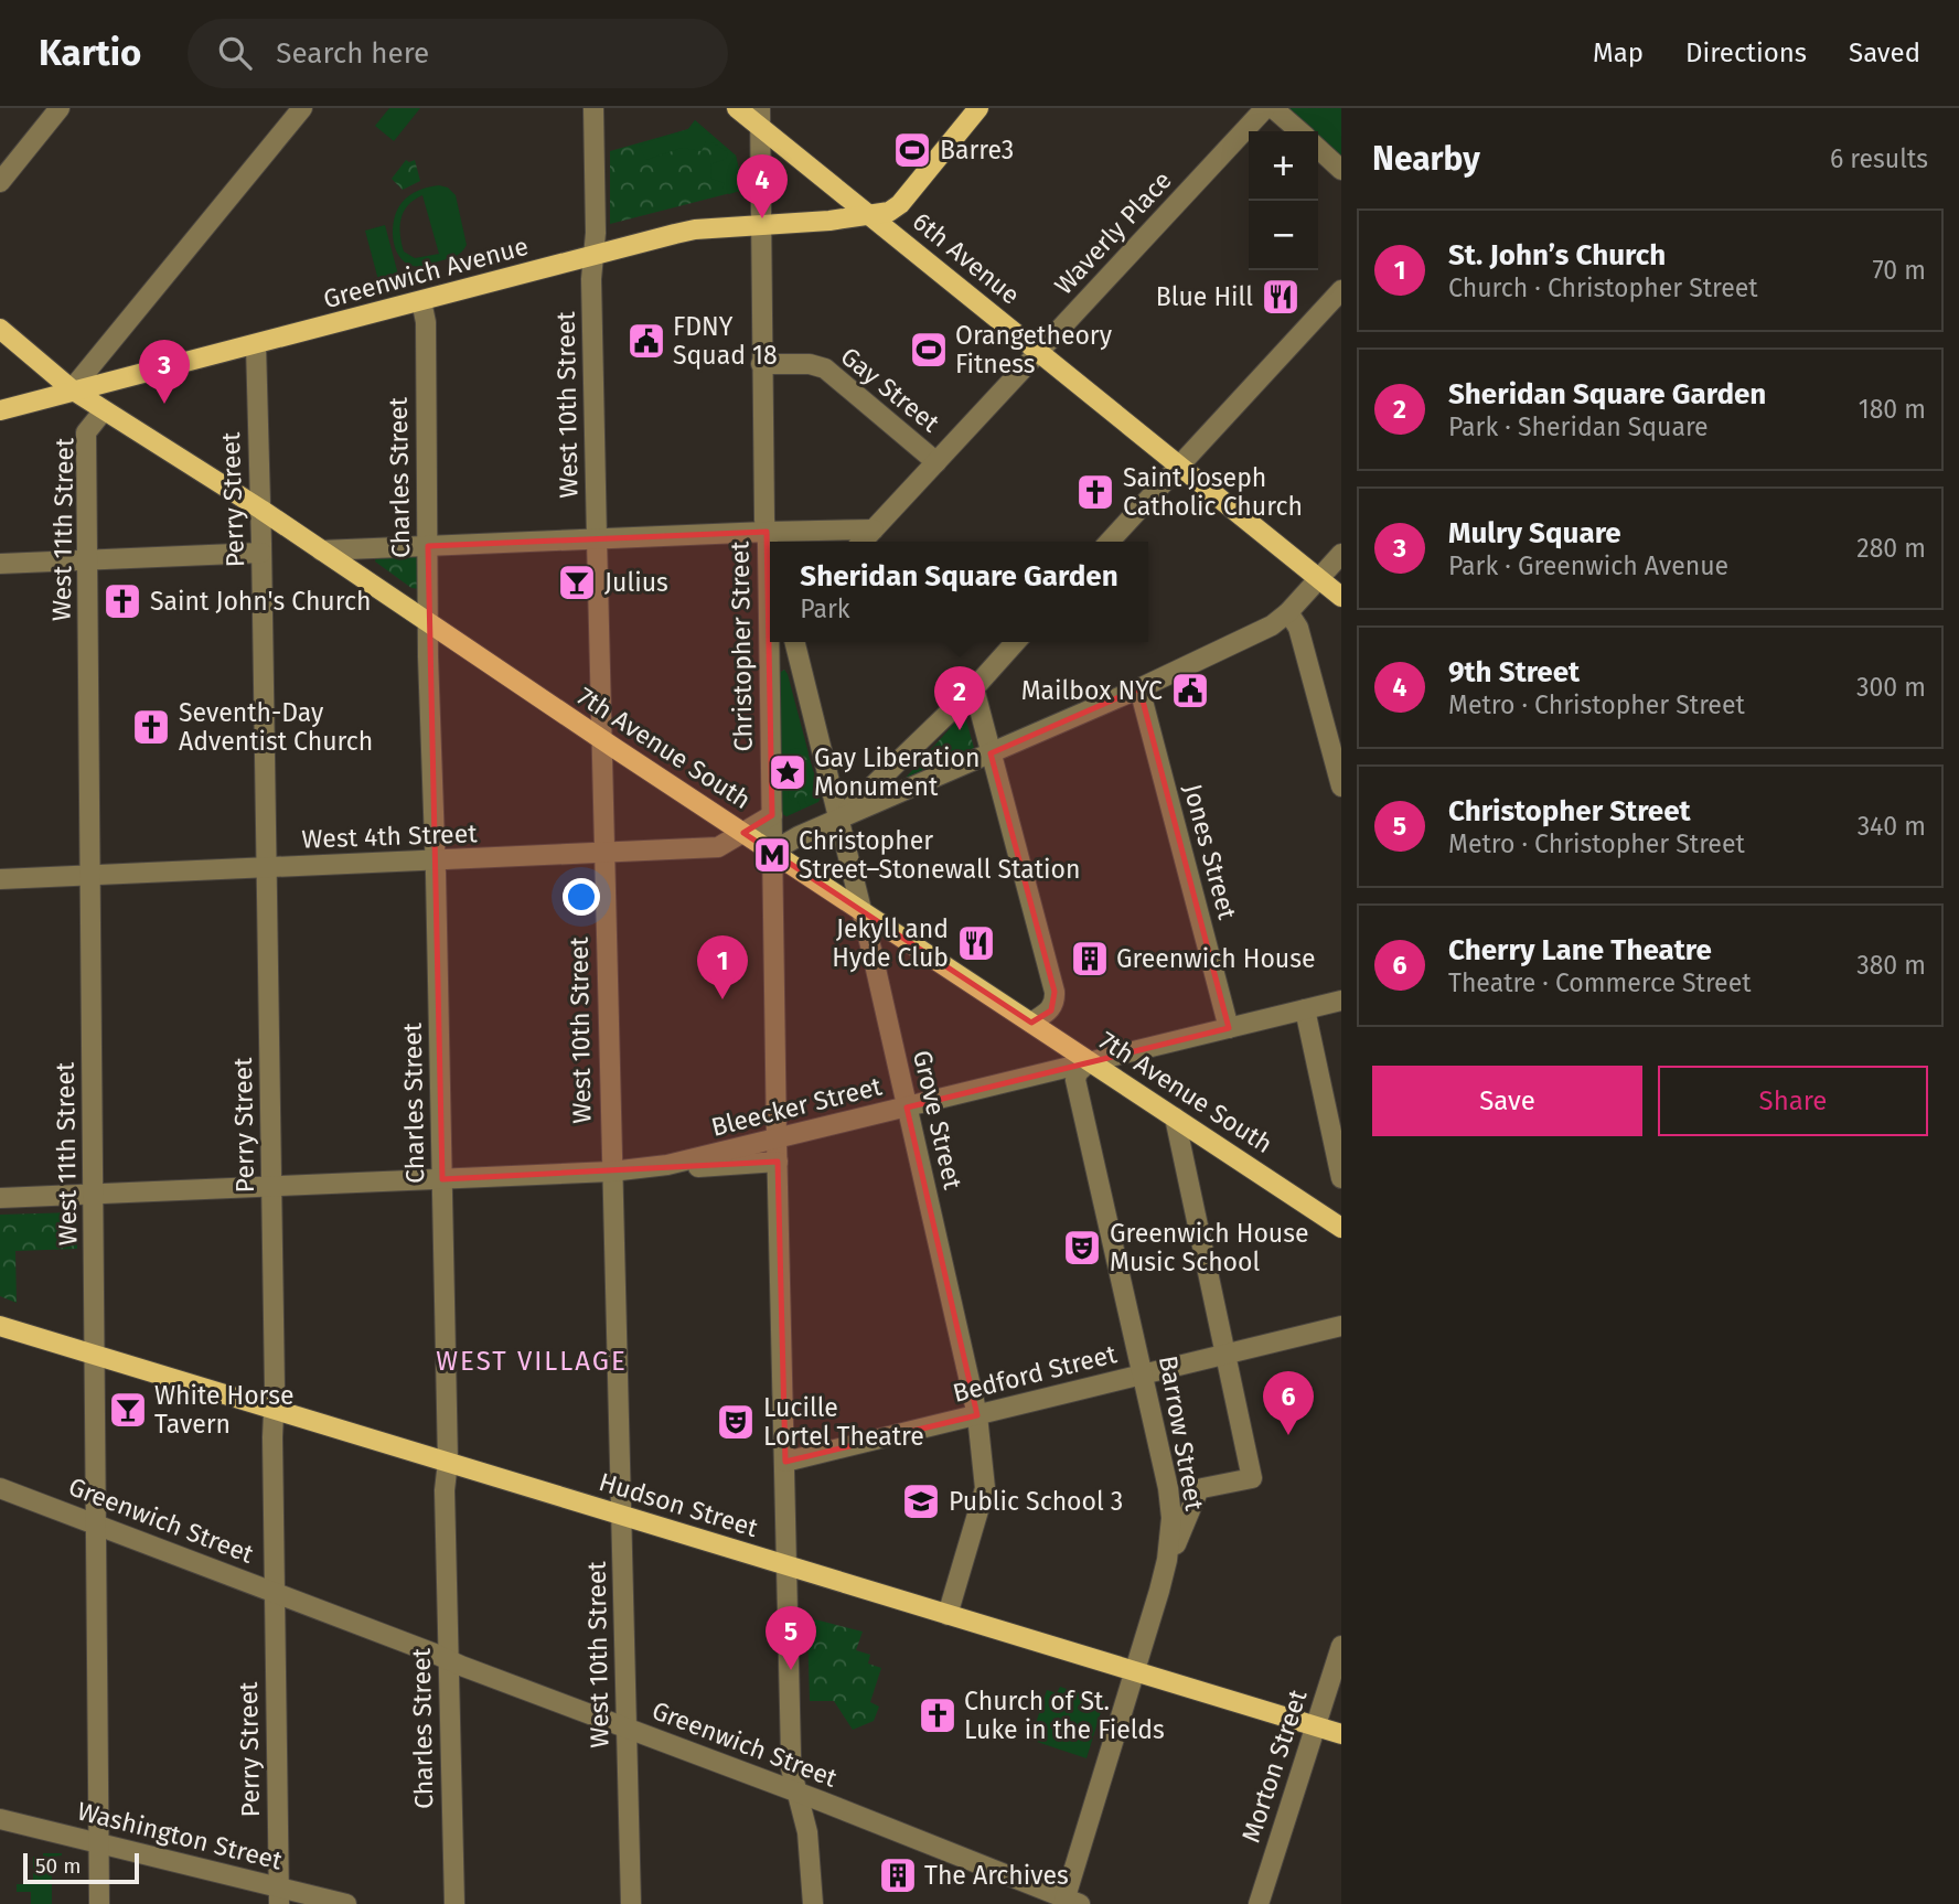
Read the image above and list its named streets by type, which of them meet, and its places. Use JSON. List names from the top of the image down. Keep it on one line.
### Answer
{"streets":{"main road":["6th Avenue","Greenwich Avenue","7th Avenue South","Hudson Street"],"street":["Waverly Place","Gay Street","West 10th Street","Charles Street","Perry Street","West 11th Street","Christopher Street","West 4th Street","Jones Street","Bleecker Street","Grove Street","Bedford Street","Barrow Street","Greenwich Street","Morton Street","Washington Street"]},"crossings":[["Waverly Place","6th Avenue"],["Waverly Place","Gay Street"],["6th Avenue","Greenwich Avenue"],["6th Avenue","Christopher Street"],["Greenwich Avenue","West 10th Street"],["Greenwich Avenue","Charles Street"],["Greenwich Avenue","Perry Street"],["Greenwich Avenue","Christopher Street"],["Greenwich Avenue","7th Avenue South"],["Gay Street","Christopher Street"],["West 10th Street","7th Avenue South"],["West 10th Street","West 4th Street"],["West 10th Street","Bleecker Street"],["West 10th Street","Hudson Street"],["West 10th Street","Greenwich Street"],["Charles Street","7th Avenue South"],["Charles Street","West 4th Street"],["Charles Street","Bleecker Street"],["Charles Street","Hudson Street"],["Charles Street","Greenwich Street"],["Perry Street","7th Avenue South"],["Perry Street","West 4th Street"],["Perry Street","Bleecker Street"],["Perry Street","Hudson Street"],["Perry Street","Greenwich Street"],["Perry Street","Washington Street"],["West 11th Street","7th Avenue South"],["West 11th Street","West 4th Street"],["West 11th Street","Bleecker Street"],["West 11th Street","Hudson Street"],["West 11th Street","Greenwich Street"],["West 11th Street","Washington Street"],["Christopher Street","7th Avenue South"],["Christopher Street","West 4th Street"],["Christopher Street","Bleecker Street"],["Christopher Street","Bedford Street"],["Christopher Street","Hudson Street"],["Christopher Street","Greenwich Street"],["7th Avenue South","West 4th Street"],["7th Avenue South","Bleecker Street"],["7th Avenue South","Grove Street"],["7th Avenue South","Barrow Street"],["Jones Street","Bleecker Street"],["Bleecker Street","Grove Street"],["Bleecker Street","Barrow Street"],["Grove Street","Bedford Street"],["Grove Street","Hudson Street"],["Bedford Street","Barrow Street"],["Barrow Street","Hudson Street"],["Barrow Street","Greenwich Street"],["Hudson Street","Morton Street"]],"districts":["WEST VILLAGE"],"places":{"sports":["Barre3","Orangetheory Fitness"],"restaurant":["Blue Hill","Jekyll and Hyde Club"],"public building":["FDNY Squad 18","Mailbox NYC"],"church":["Saint Joseph Catholic Church","Saint John's Church","Seventh-Day Adventist Church","Church of St. Luke in the Fields"],"bar":["Julius","White Horse Tavern"],"place":["Gay Liberation Monument"],"metro station":["Christopher Street–Stonewall Station"],"building":["Greenwich House","The Archives"],"theatre":["Greenwich House Music School","Lucille Lortel Theatre"],"school or university":["Public School 3"]},"scale_bar":"50 m","page":{"header":"Kartio","search":"Search here","nav":["Map","Directions","Saved"],"heading":["Nearby","6 results"],"map_buttons":["+","−"],"pins":["4","3","2","1","6","5"],"list":[{"mark":"1","name":"St. John’s Church","note":"Church · Christopher Street","value":"70 m"},{"mark":"2","name":"Sheridan Square Garden","note":"Park · Sheridan Square","value":"180 m"},{"mark":"3","name":"Mulry Square","note":"Park · Greenwich Avenue","value":"280 m"},{"mark":"4","name":"9th Street","note":"Metro · Christopher Street","value":"300 m"},{"mark":"5","name":"Christopher Street","note":"Metro · Christopher Street","value":"340 m"},{"mark":"6","name":"Cherry Lane Theatre","note":"Theatre · Commerce Street","value":"380 m"}],"popup":["Sheridan Square Garden","Park"],"buttons":["Save","Share"],"scale":"50 m"}}
